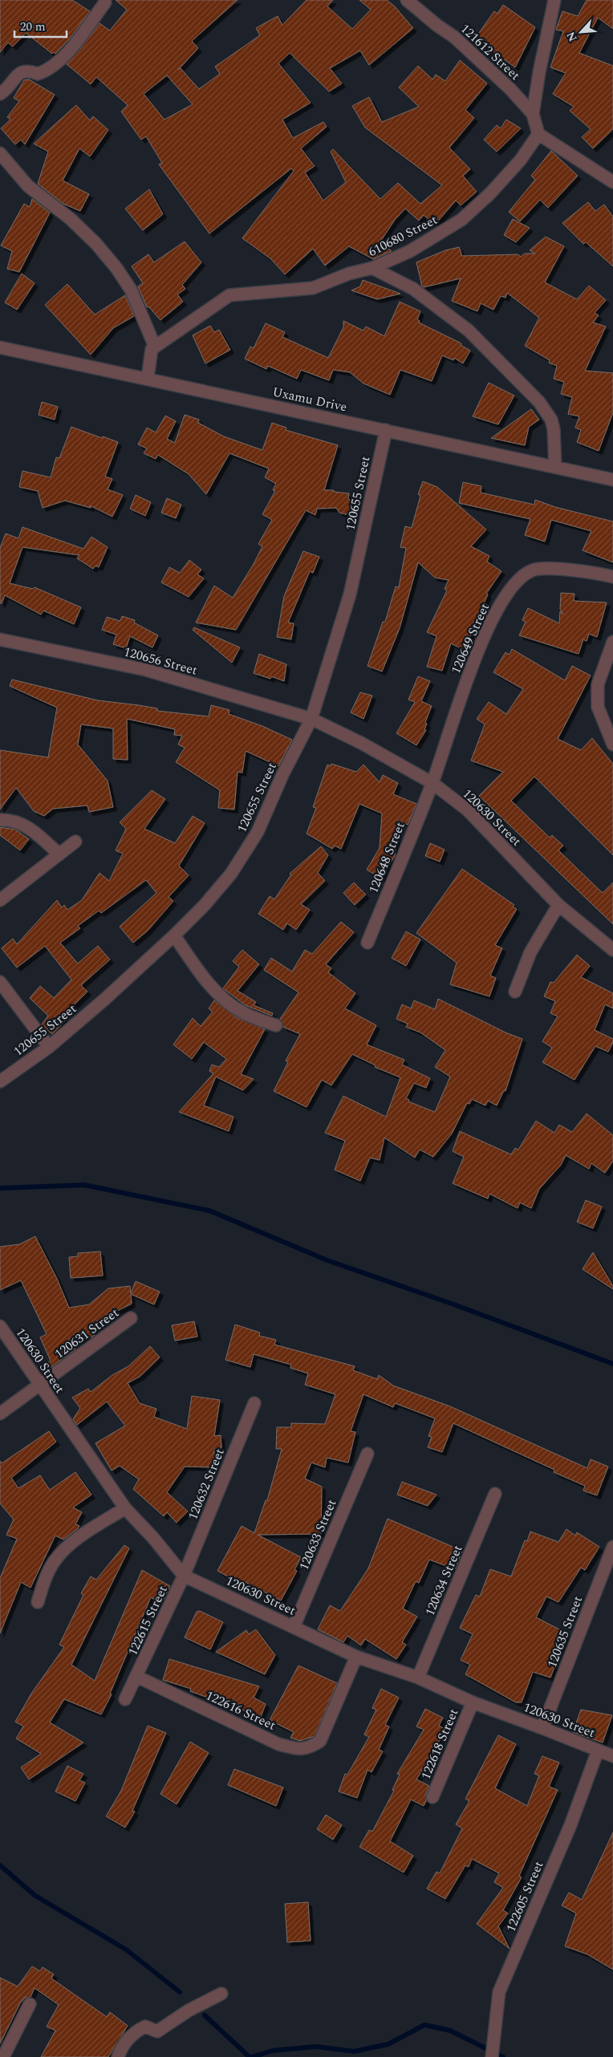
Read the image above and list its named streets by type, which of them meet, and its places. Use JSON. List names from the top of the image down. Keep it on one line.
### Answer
{"streets":{"street":["121612 Street","610680 Street","Uxamu Drive","120655 Street","120649 Street","120656 Street","120630 Street","120648 Street","120631 Street","120632 Street","120633 Street","120634 Street","122615 Street","120635 Street","122616 Street","122618 Street","122605 Street"]},"crossings":[["Uxamu Drive","120655 Street"],["120655 Street","120656 Street"],["120655 Street","120630 Street"],["120649 Street","120630 Street"],["120649 Street","120648 Street"],["120656 Street","120630 Street"],["120630 Street","120648 Street"],["120630 Street","120631 Street"],["120630 Street","120632 Street"],["120630 Street","120633 Street"],["120630 Street","120634 Street"],["120630 Street","122615 Street"],["120630 Street","120635 Street"],["120630 Street","122616 Street"],["120630 Street","122618 Street"],["120630 Street","122605 Street"],["120632 Street","122615 Street"],["122615 Street","122616 Street"]],"scale_bar":"20 m","north":"bottom left"}
